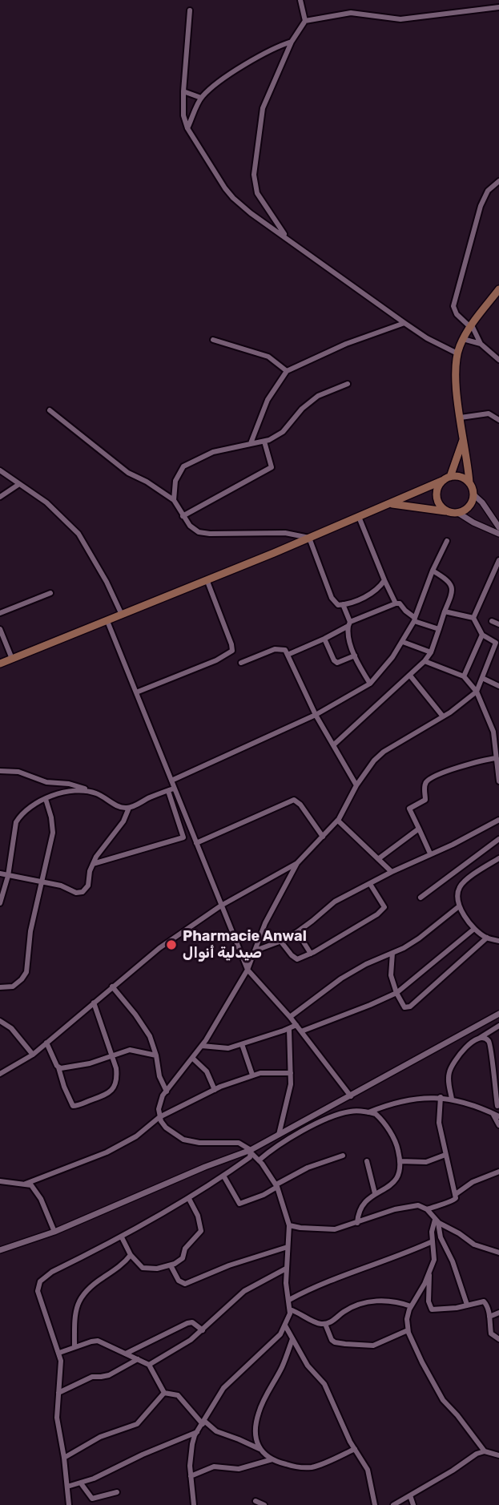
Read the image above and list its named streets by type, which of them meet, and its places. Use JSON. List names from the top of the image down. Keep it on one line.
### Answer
{"places":["Pharmacie Anwal صيدلية أنوال"]}
